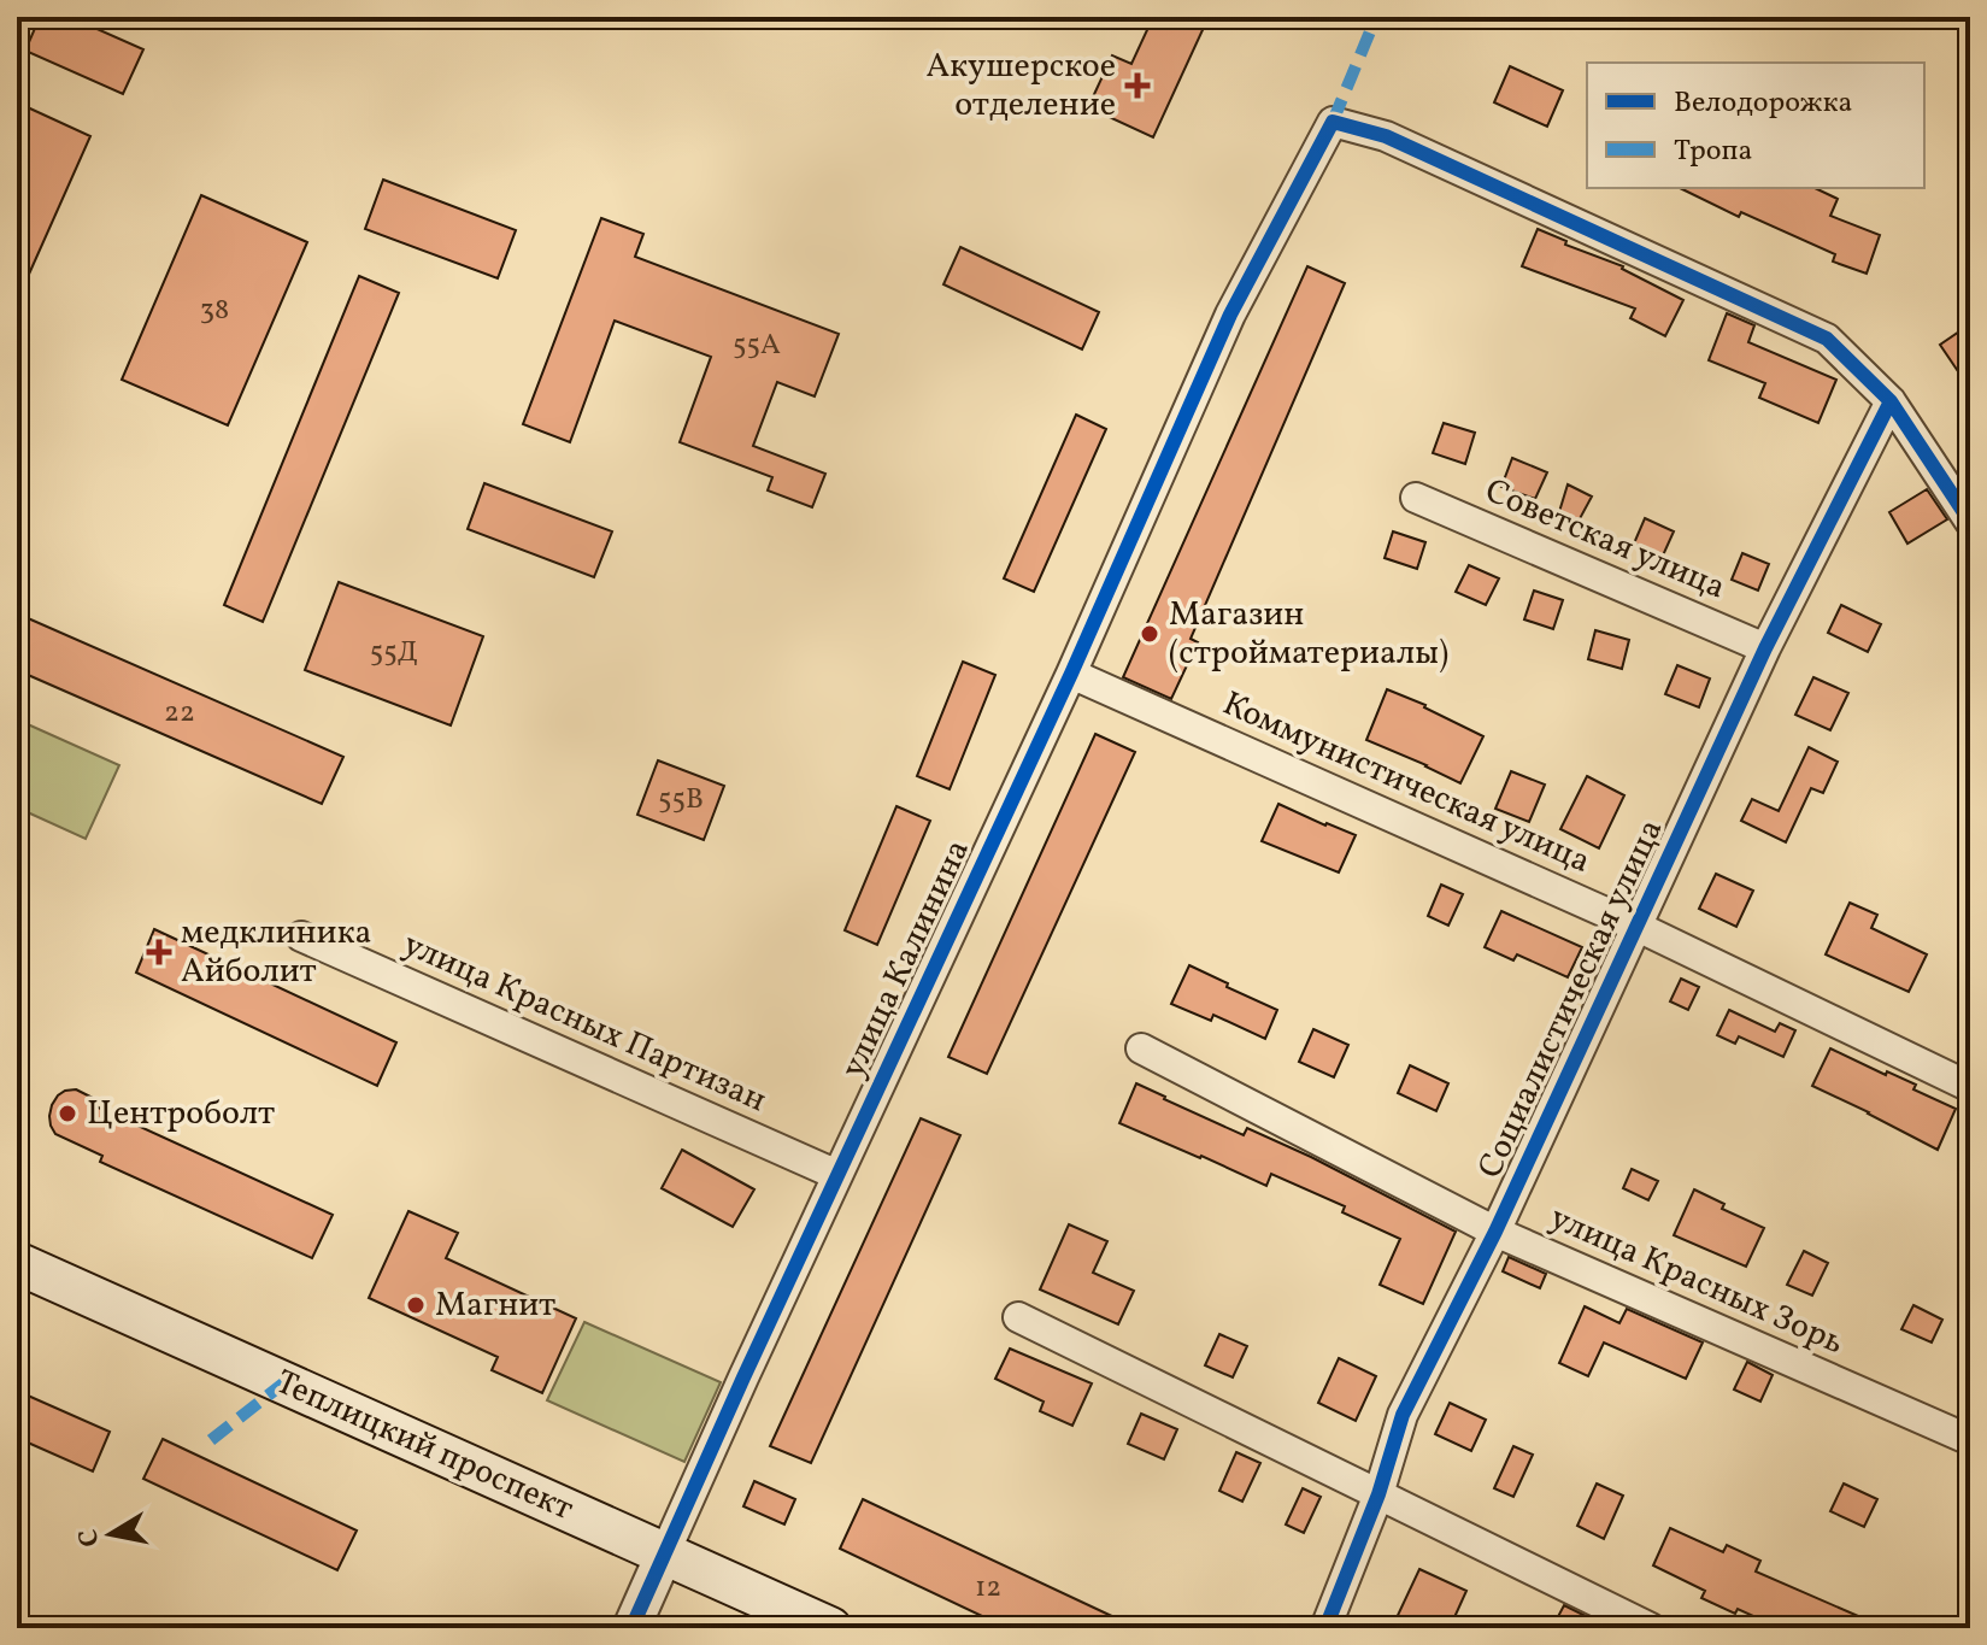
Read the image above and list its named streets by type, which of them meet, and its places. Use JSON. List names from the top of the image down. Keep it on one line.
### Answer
{"streets":{"main road":["Теплицкий проспект"],"street":["Советская улица","Коммунистическая улица","улица Калинина","Социалистическая улица","улица Красных Партизан","улица Красных Зорь"]},"crossings":[["Советская улица","Социалистическая улица"],["Коммунистическая улица","улица Калинина"],["Коммунистическая улица","Социалистическая улица"],["улица Калинина","Социалистическая улица"],["улица Калинина","улица Красных Партизан"],["улица Калинина","Теплицкий проспект"],["Социалистическая улица","улица Красных Зорь"]],"places":{"health":["Акушерское отделение","медклиника Айболит"],"other":["Магазин (стройматериалы)","Центроболт","Магнит"]},"house_numbers":["38","55А","55Д","22","55В","12"],"legend":["Велодорожка","Тропа"],"north":"left"}
